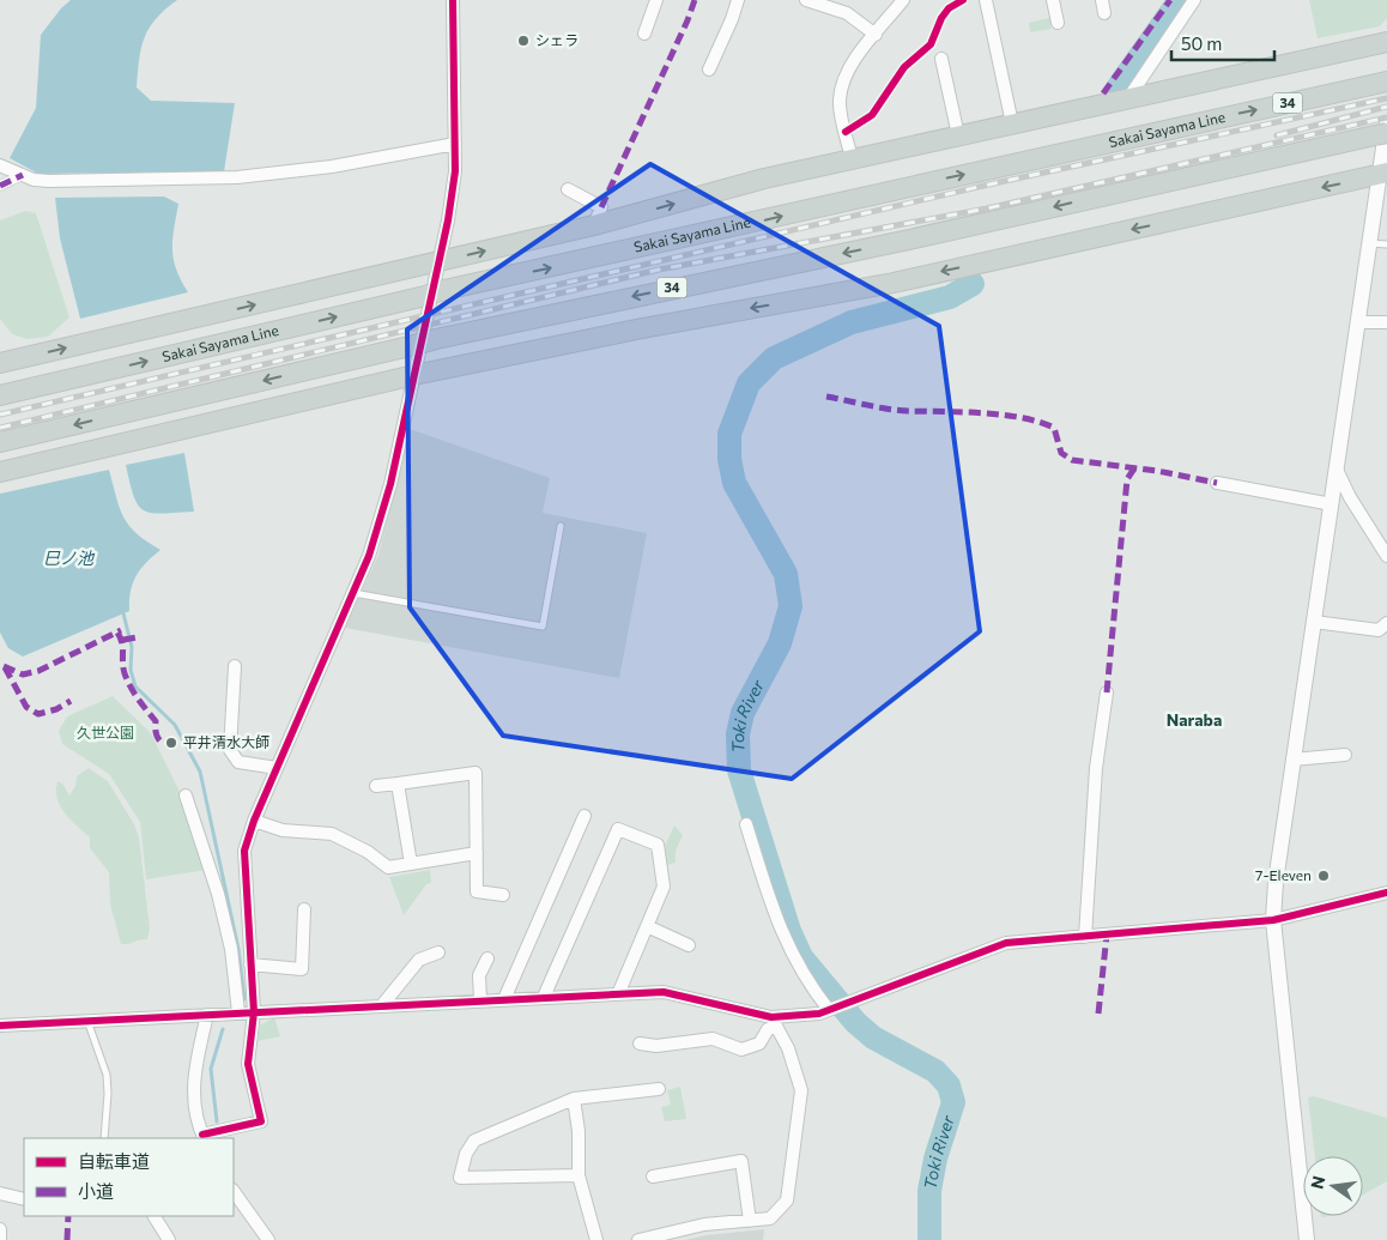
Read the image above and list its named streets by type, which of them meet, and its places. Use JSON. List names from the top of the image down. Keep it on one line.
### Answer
{"streets":{"main road":["34","Sakai Sayama Line"]},"districts":["Naraba"],"water":["巳ノ池","Toki River"],"parks":["久世公園"],"places":["シェラ","平井清水大師","7-Eleven"],"legend":["自転車道","小道"],"scale_bar":"50 m","north":"left"}
